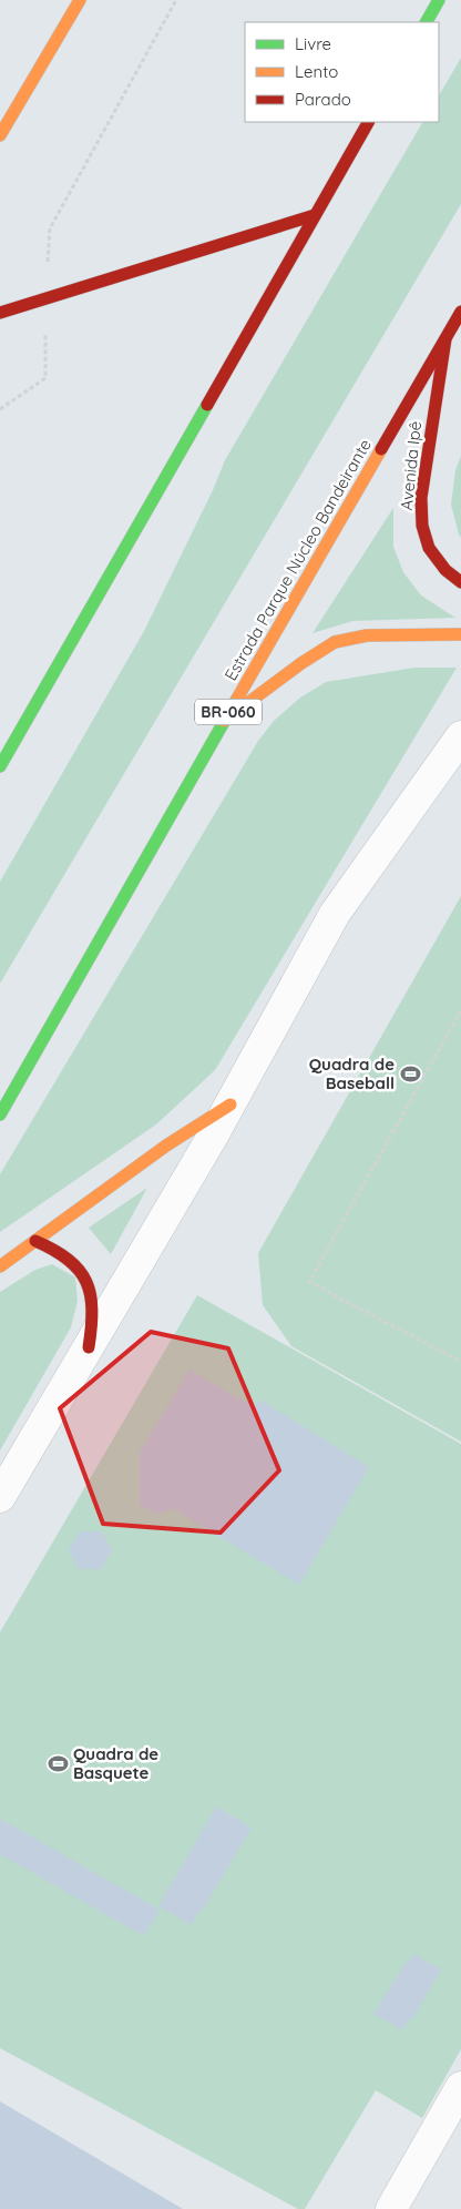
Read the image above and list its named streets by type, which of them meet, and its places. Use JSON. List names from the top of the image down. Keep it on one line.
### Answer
{"streets":{"main road":["Avenida Ipê","Estrada Parque Núcleo Bandeirante","BR-060"]},"crossings":[["Avenida Ipê","Estrada Parque Núcleo Bandeirante"]],"places":{"sports":["Quadra de Baseball","Quadra de Basquete"]},"legend":["Livre","Lento","Parado"]}
